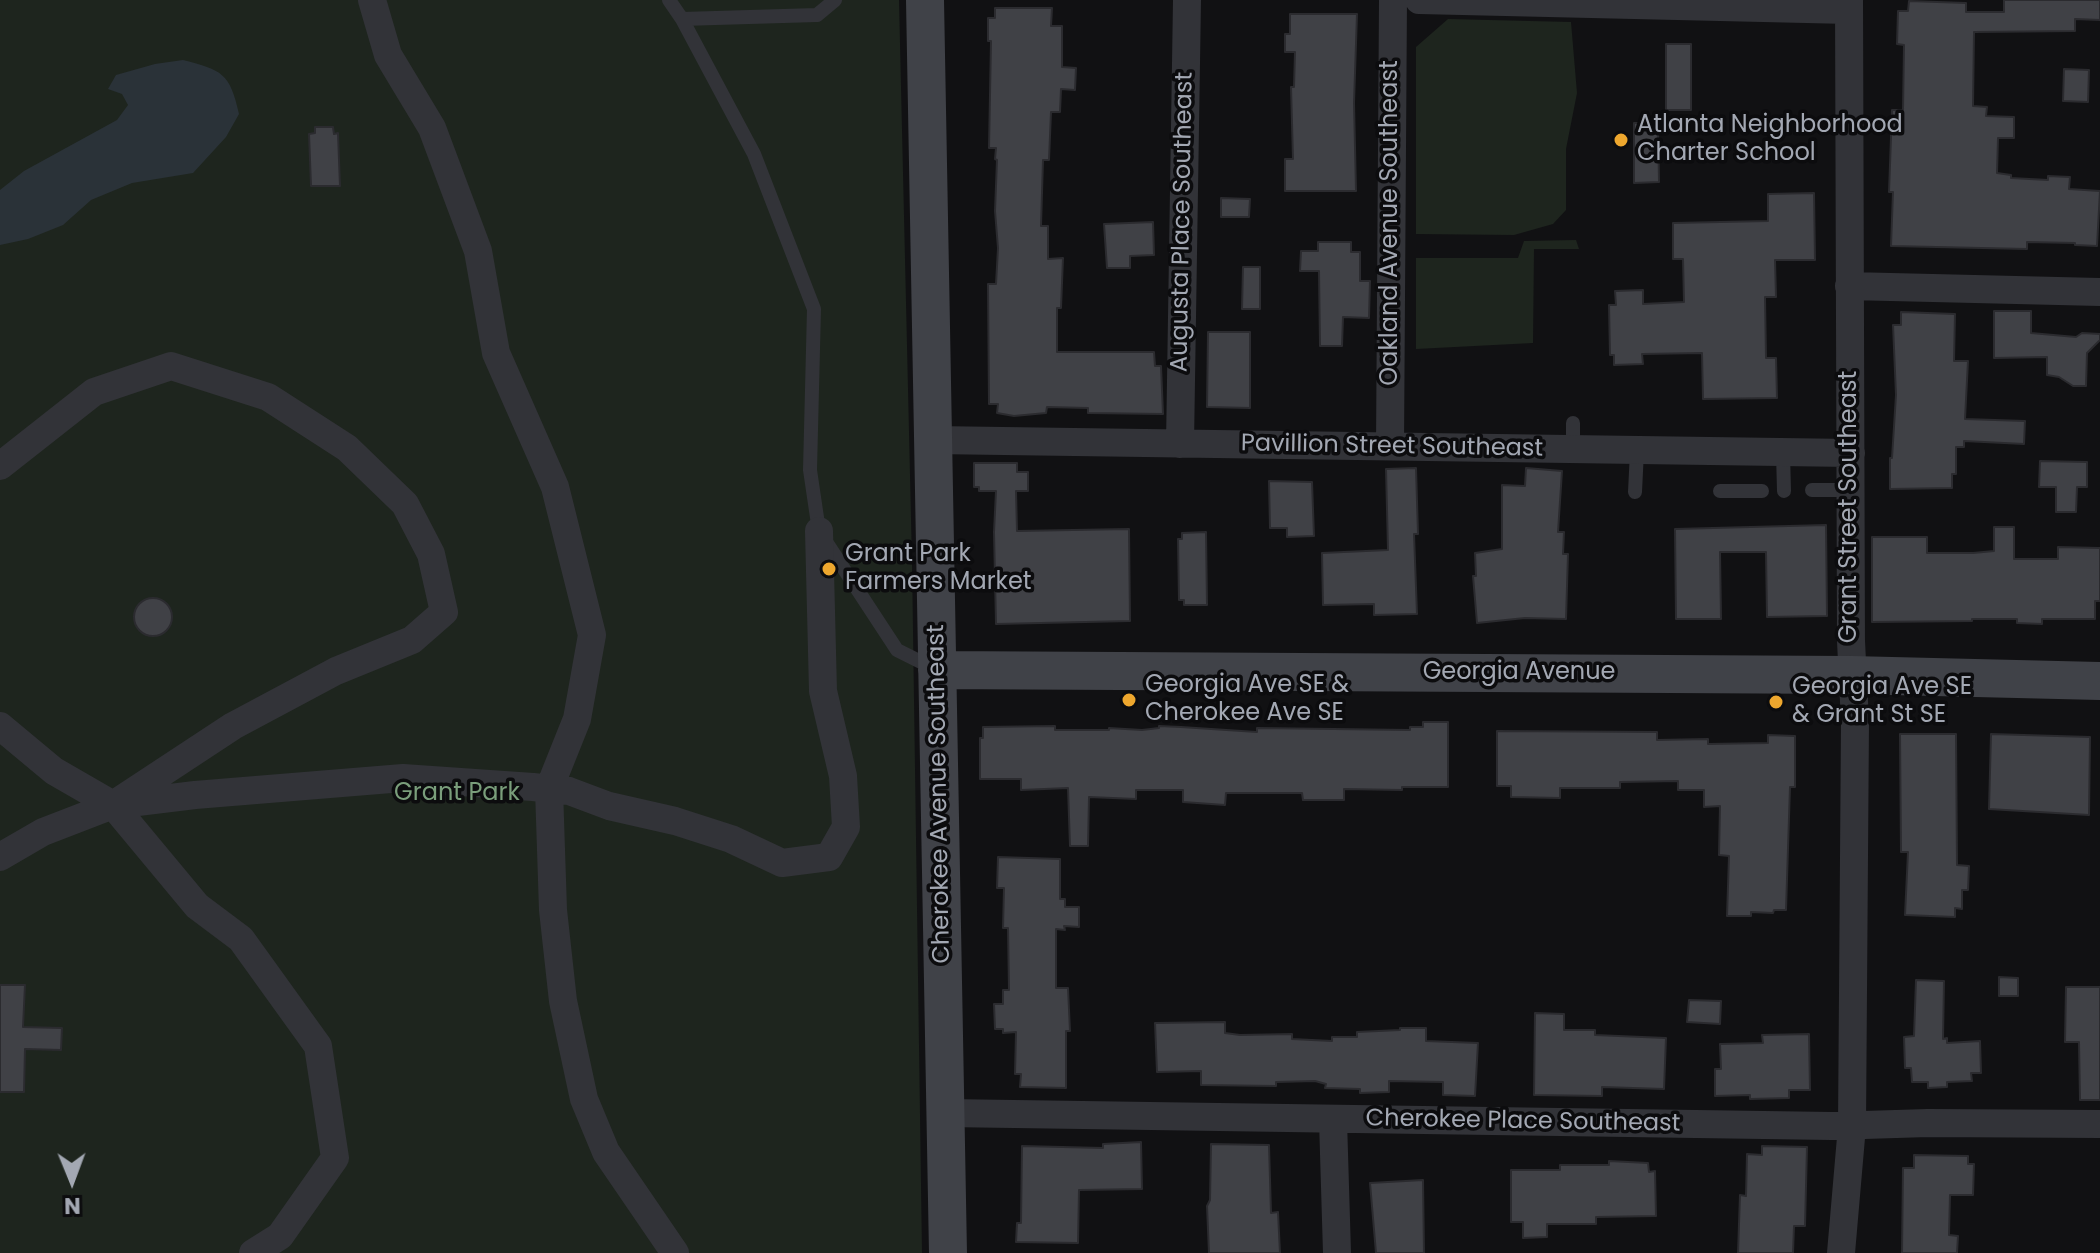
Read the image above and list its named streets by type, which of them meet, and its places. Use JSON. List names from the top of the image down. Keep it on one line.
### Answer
{"streets":{"street":["Augusta Place Southeast","Oakland Avenue Southeast","Pavillion Street Southeast","Grant Street Southeast","Georgia Avenue","Cherokee Avenue Southeast","Cherokee Place Southeast"]},"crossings":[["Augusta Place Southeast","Pavillion Street Southeast"],["Oakland Avenue Southeast","Pavillion Street Southeast"],["Pavillion Street Southeast","Grant Street Southeast"],["Pavillion Street Southeast","Cherokee Avenue Southeast"],["Grant Street Southeast","Georgia Avenue"],["Grant Street Southeast","Cherokee Place Southeast"],["Georgia Avenue","Cherokee Avenue Southeast"],["Cherokee Avenue Southeast","Cherokee Place Southeast"]],"parks":["Grant Park"],"places":["Atlanta Neighborhood Charter School","Grant Park Farmers Market","Georgia Ave SE & Cherokee Ave SE","Georgia Ave SE & Grant St SE"],"north":"bottom"}
